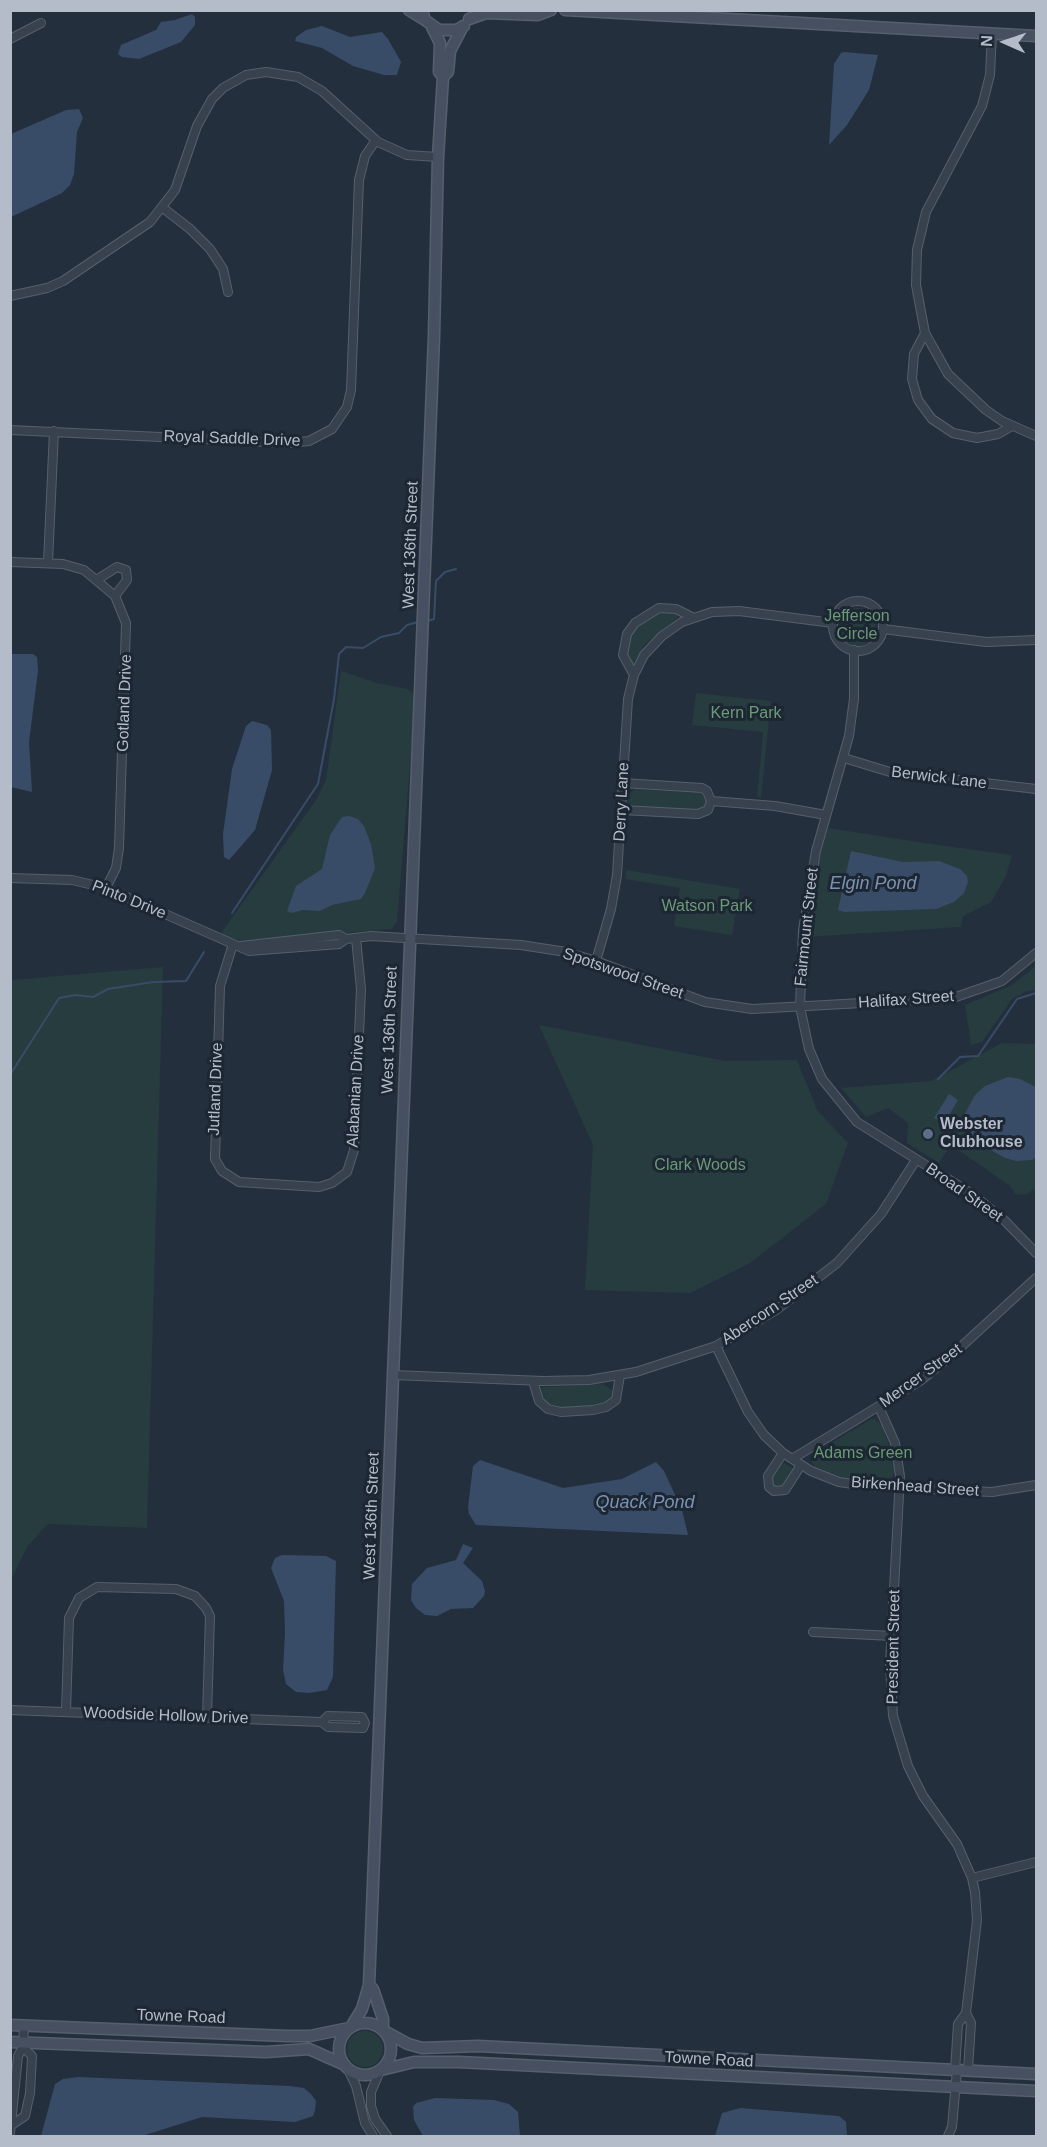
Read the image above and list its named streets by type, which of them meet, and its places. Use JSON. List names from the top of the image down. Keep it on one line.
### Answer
{"streets":{"street":["Royal Saddle Drive","West 136th Street","Gotland Drive","Berwick Lane","Derry Lane","Pinto Drive","Fairmount Street","Spotswood Street","Halifax Street","Jutland Drive","Alabanian Drive","Broad Street","Abercorn Street","Mercer Street","Birkenhead Street","President Street","Woodside Hollow Drive","Towne Road"]},"crossings":[["West 136th Street","Pinto Drive"],["West 136th Street","Spotswood Street"],["West 136th Street","Abercorn Street"],["West 136th Street","Woodside Hollow Drive"],["West 136th Street","Towne Road"],["Gotland Drive","Pinto Drive"],["Berwick Lane","Fairmount Street"],["Derry Lane","Spotswood Street"],["Pinto Drive","Spotswood Street"],["Pinto Drive","Jutland Drive"],["Pinto Drive","Alabanian Drive"],["Fairmount Street","Spotswood Street"],["Fairmount Street","Halifax Street"],["Fairmount Street","Broad Street"],["Fairmount Street","Abercorn Street"],["Spotswood Street","Halifax Street"],["Jutland Drive","Alabanian Drive"],["Broad Street","Abercorn Street"],["Abercorn Street","Birkenhead Street"],["Mercer Street","Birkenhead Street"],["Mercer Street","President Street"],["Birkenhead Street","President Street"],["President Street","Towne Road"]],"water":["Elgin Pond","Quack Pond"],"parks":["Jefferson Circle","Kern Park","Watson Park","Clark Woods","Adams Green"],"places":["Webster Clubhouse"],"north":"left"}
